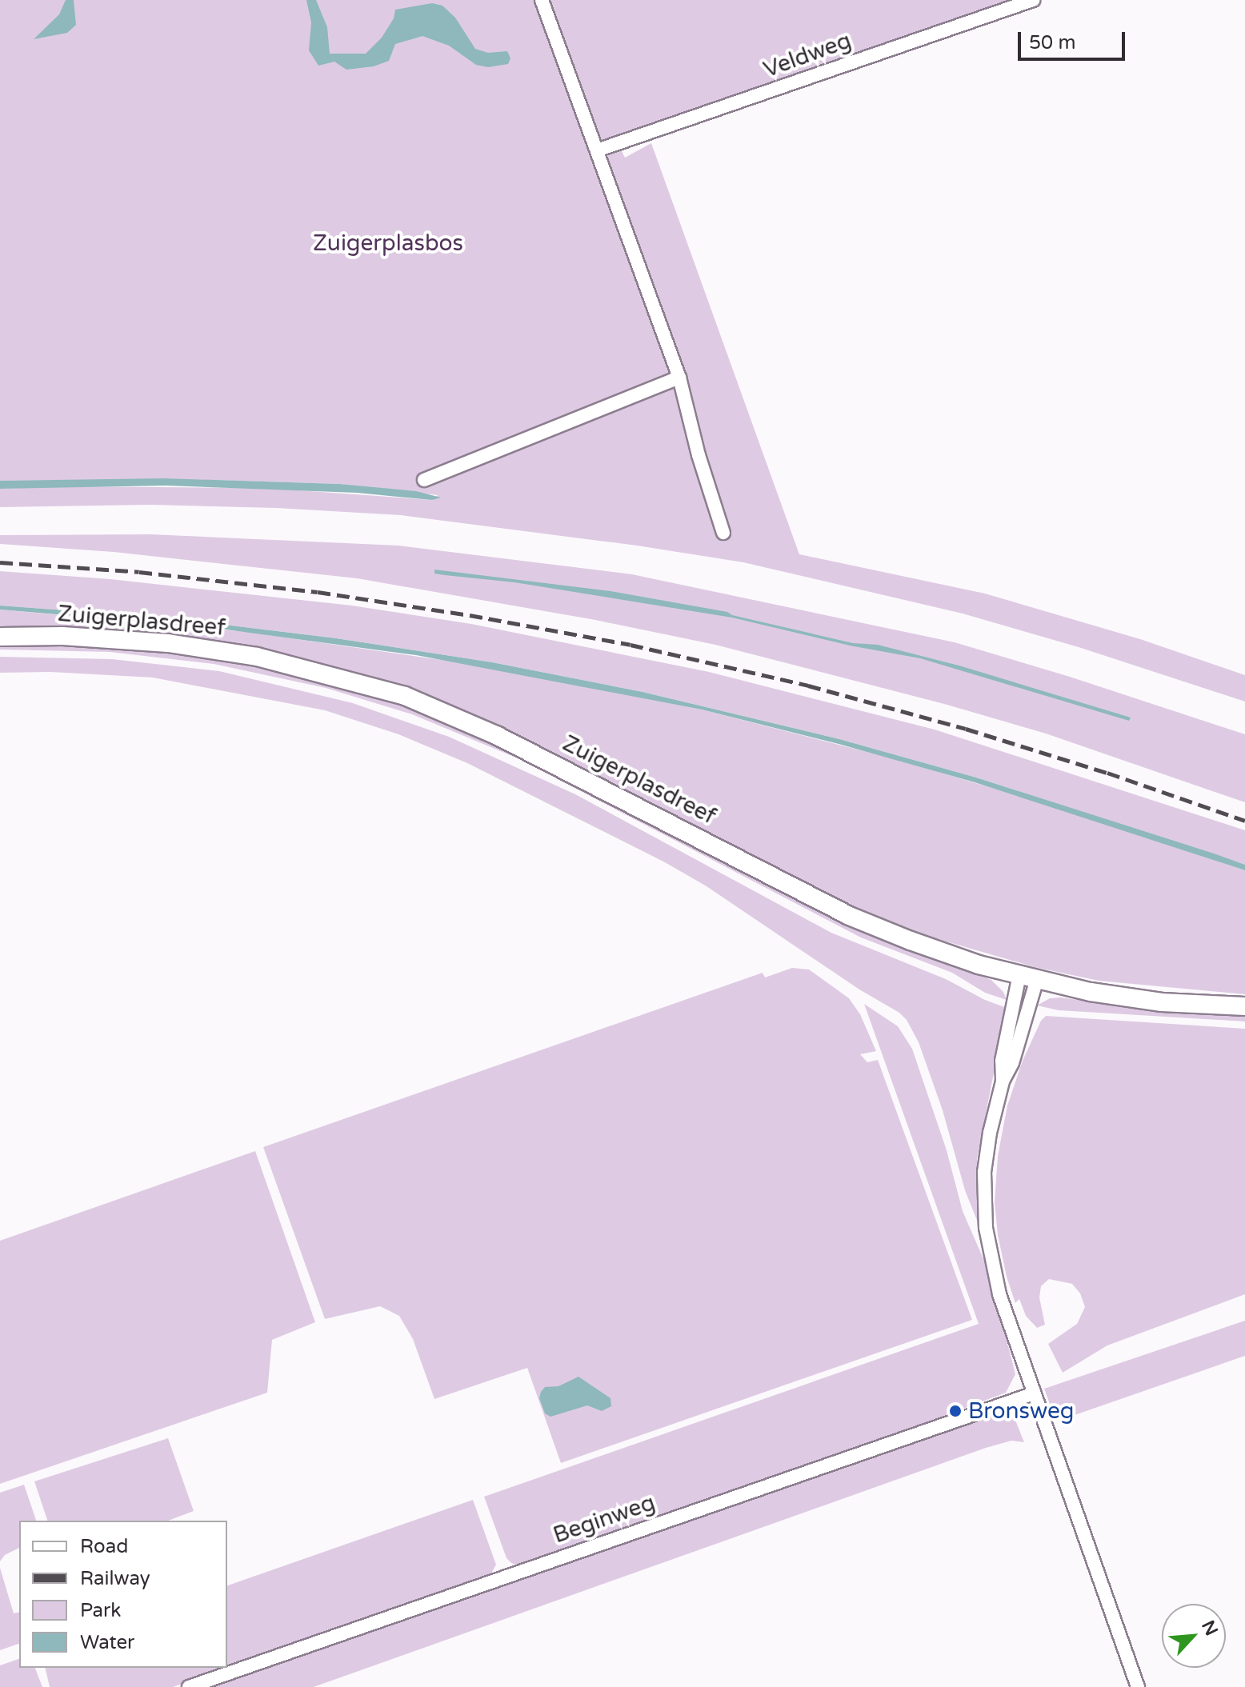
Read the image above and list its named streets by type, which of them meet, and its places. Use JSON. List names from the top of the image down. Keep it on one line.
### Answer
{"streets":{"main road":["Zuigerplasdreef"],"street":["Veldweg","Beginweg"]},"parks":["Zuigerplasbos"],"places":["Bronsweg"],"legend":["Road","Railway","Park","Water"],"scale_bar":"50 m","north":"top right"}
